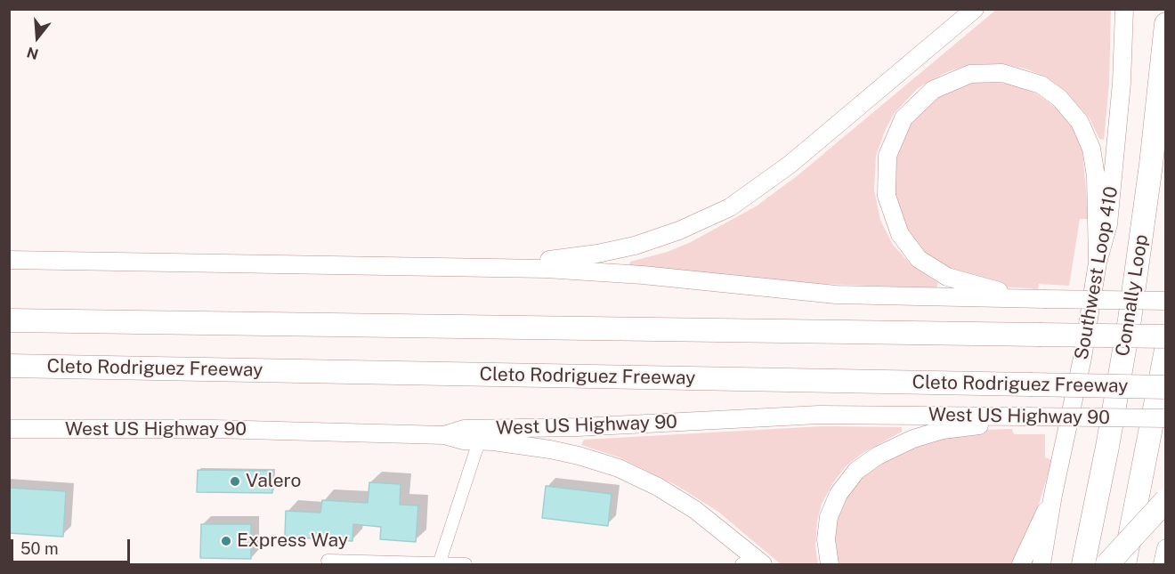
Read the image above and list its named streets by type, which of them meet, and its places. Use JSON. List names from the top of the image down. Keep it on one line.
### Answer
{"streets":{"highway":["Connally Loop","Cleto Rodriguez Freeway"],"main road":["Southwest Loop 410","West US Highway 90"]},"places":["Valero","Express Way"],"scale_bar":"50 m","north":"bottom"}
